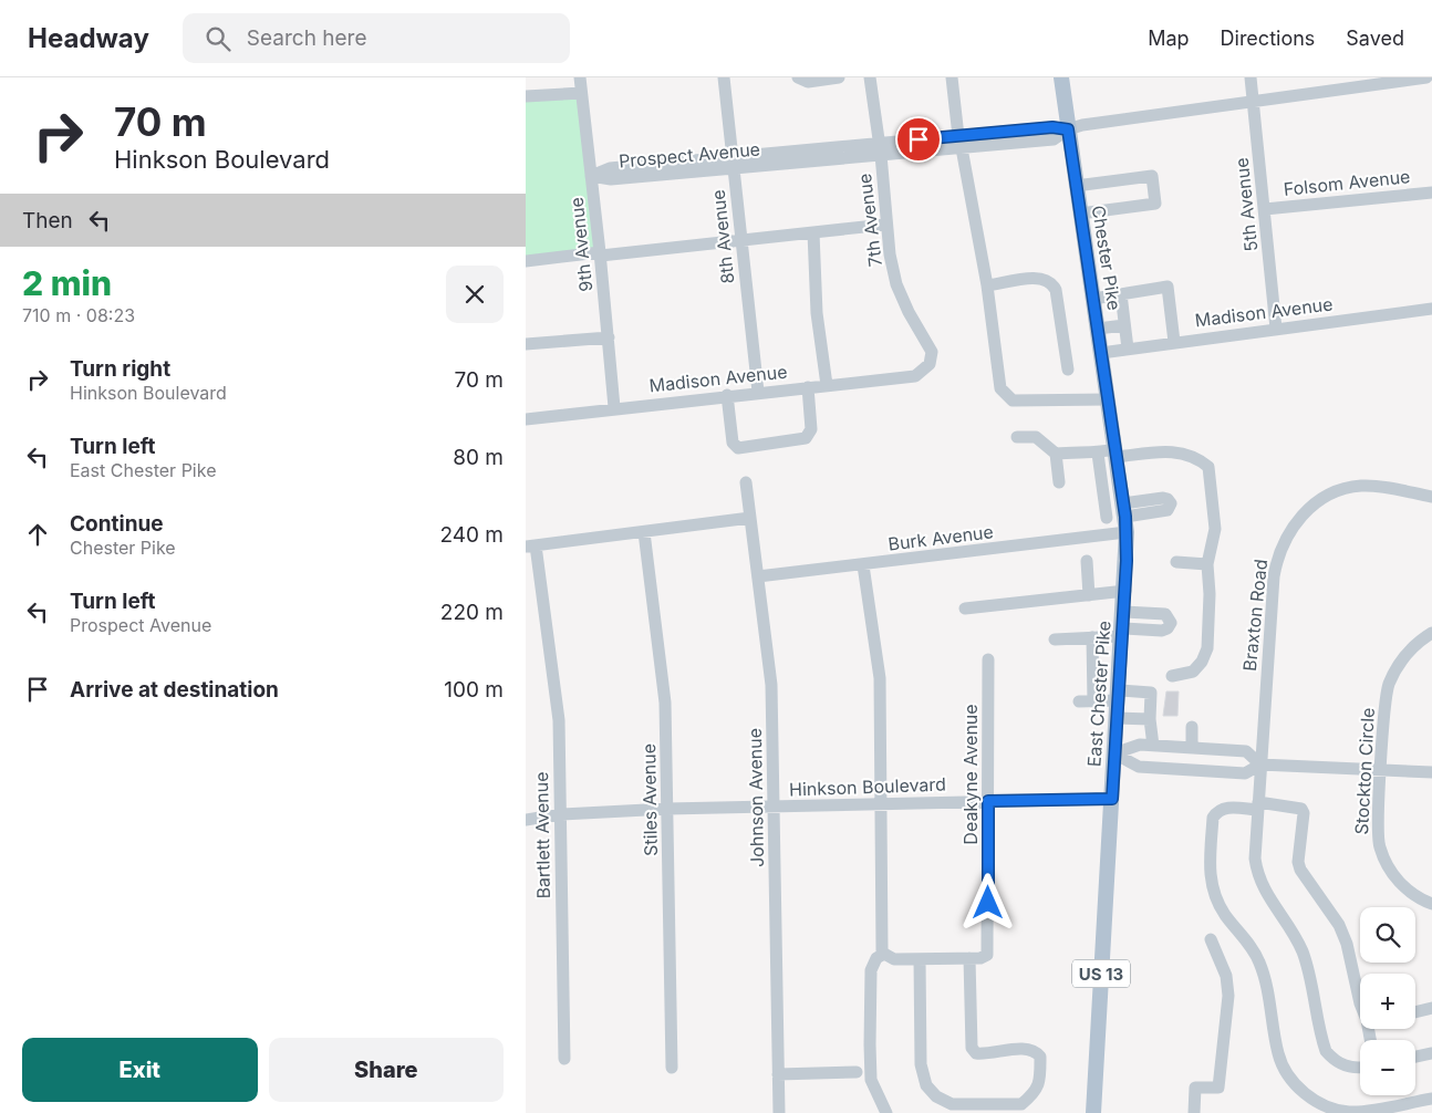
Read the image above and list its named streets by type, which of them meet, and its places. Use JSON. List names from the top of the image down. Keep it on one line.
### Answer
{"streets":{"main road":["Chester Pike","East Chester Pike","US 13"],"street":["Prospect Avenue","Folsom Avenue","5th Avenue","7th Avenue","8th Avenue","9th Avenue","Madison Avenue","Burk Avenue","Braxton Road","Stockton Circle","Deakyne Avenue","Hinkson Boulevard","Johnson Avenue","Stiles Avenue","Bartlett Avenue"]},"crossings":[["Prospect Avenue","5th Avenue"],["Prospect Avenue","7th Avenue"],["Prospect Avenue","8th Avenue"],["Prospect Avenue","9th Avenue"],["Prospect Avenue","Chester Pike"],["Folsom Avenue","5th Avenue"],["5th Avenue","Madison Avenue"],["7th Avenue","Madison Avenue"],["8th Avenue","Madison Avenue"],["9th Avenue","Madison Avenue"],["Chester Pike","Madison Avenue"],["Chester Pike","East Chester Pike"],["Burk Avenue","East Chester Pike"],["Burk Avenue","Johnson Avenue"],["East Chester Pike","Hinkson Boulevard"],["Deakyne Avenue","Hinkson Boulevard"],["Hinkson Boulevard","Johnson Avenue"],["Hinkson Boulevard","Stiles Avenue"],["Hinkson Boulevard","Bartlett Avenue"]],"page":{"header":"Headway","search":"Search here","nav":["Map","Directions","Saved"],"turn":["70 m","Hinkson Boulevard"],"then":"Then","heading":["2 min","710 m · 08:23"],"list":[{"name":"Turn right","note":"Hinkson Boulevard","value":"70 m"},{"name":"Turn left","note":"East Chester Pike","value":"80 m"},{"name":"Continue","note":"Chester Pike","value":"240 m"},{"name":"Turn left","note":"Prospect Avenue","value":"220 m"},{"name":"Arrive at destination","value":"100 m"}],"map_buttons":["+","−"],"buttons":["Exit","Share"]}}
